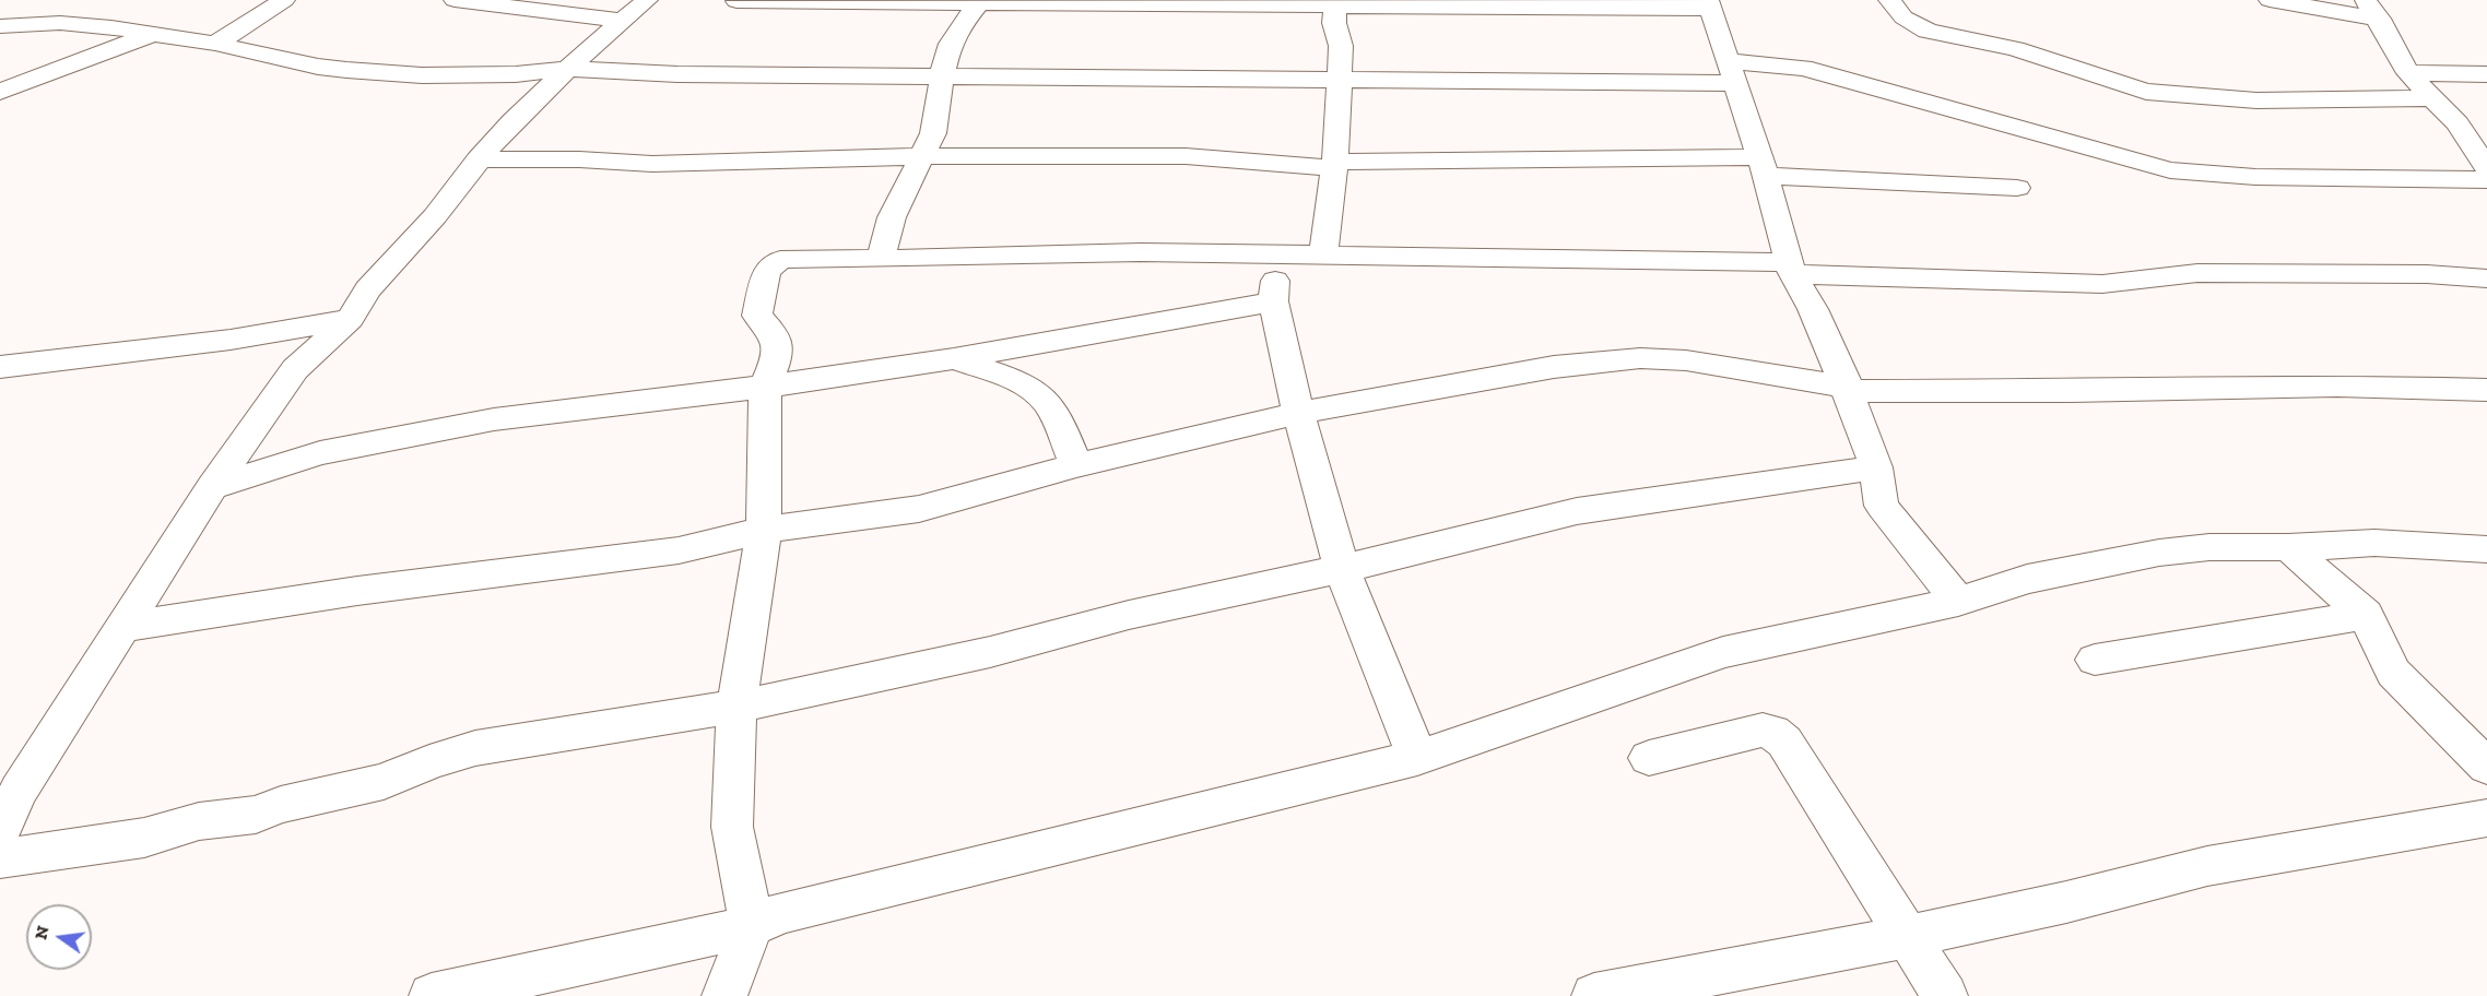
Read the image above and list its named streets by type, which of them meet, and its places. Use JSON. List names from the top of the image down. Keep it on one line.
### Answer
{"north":"left"}
